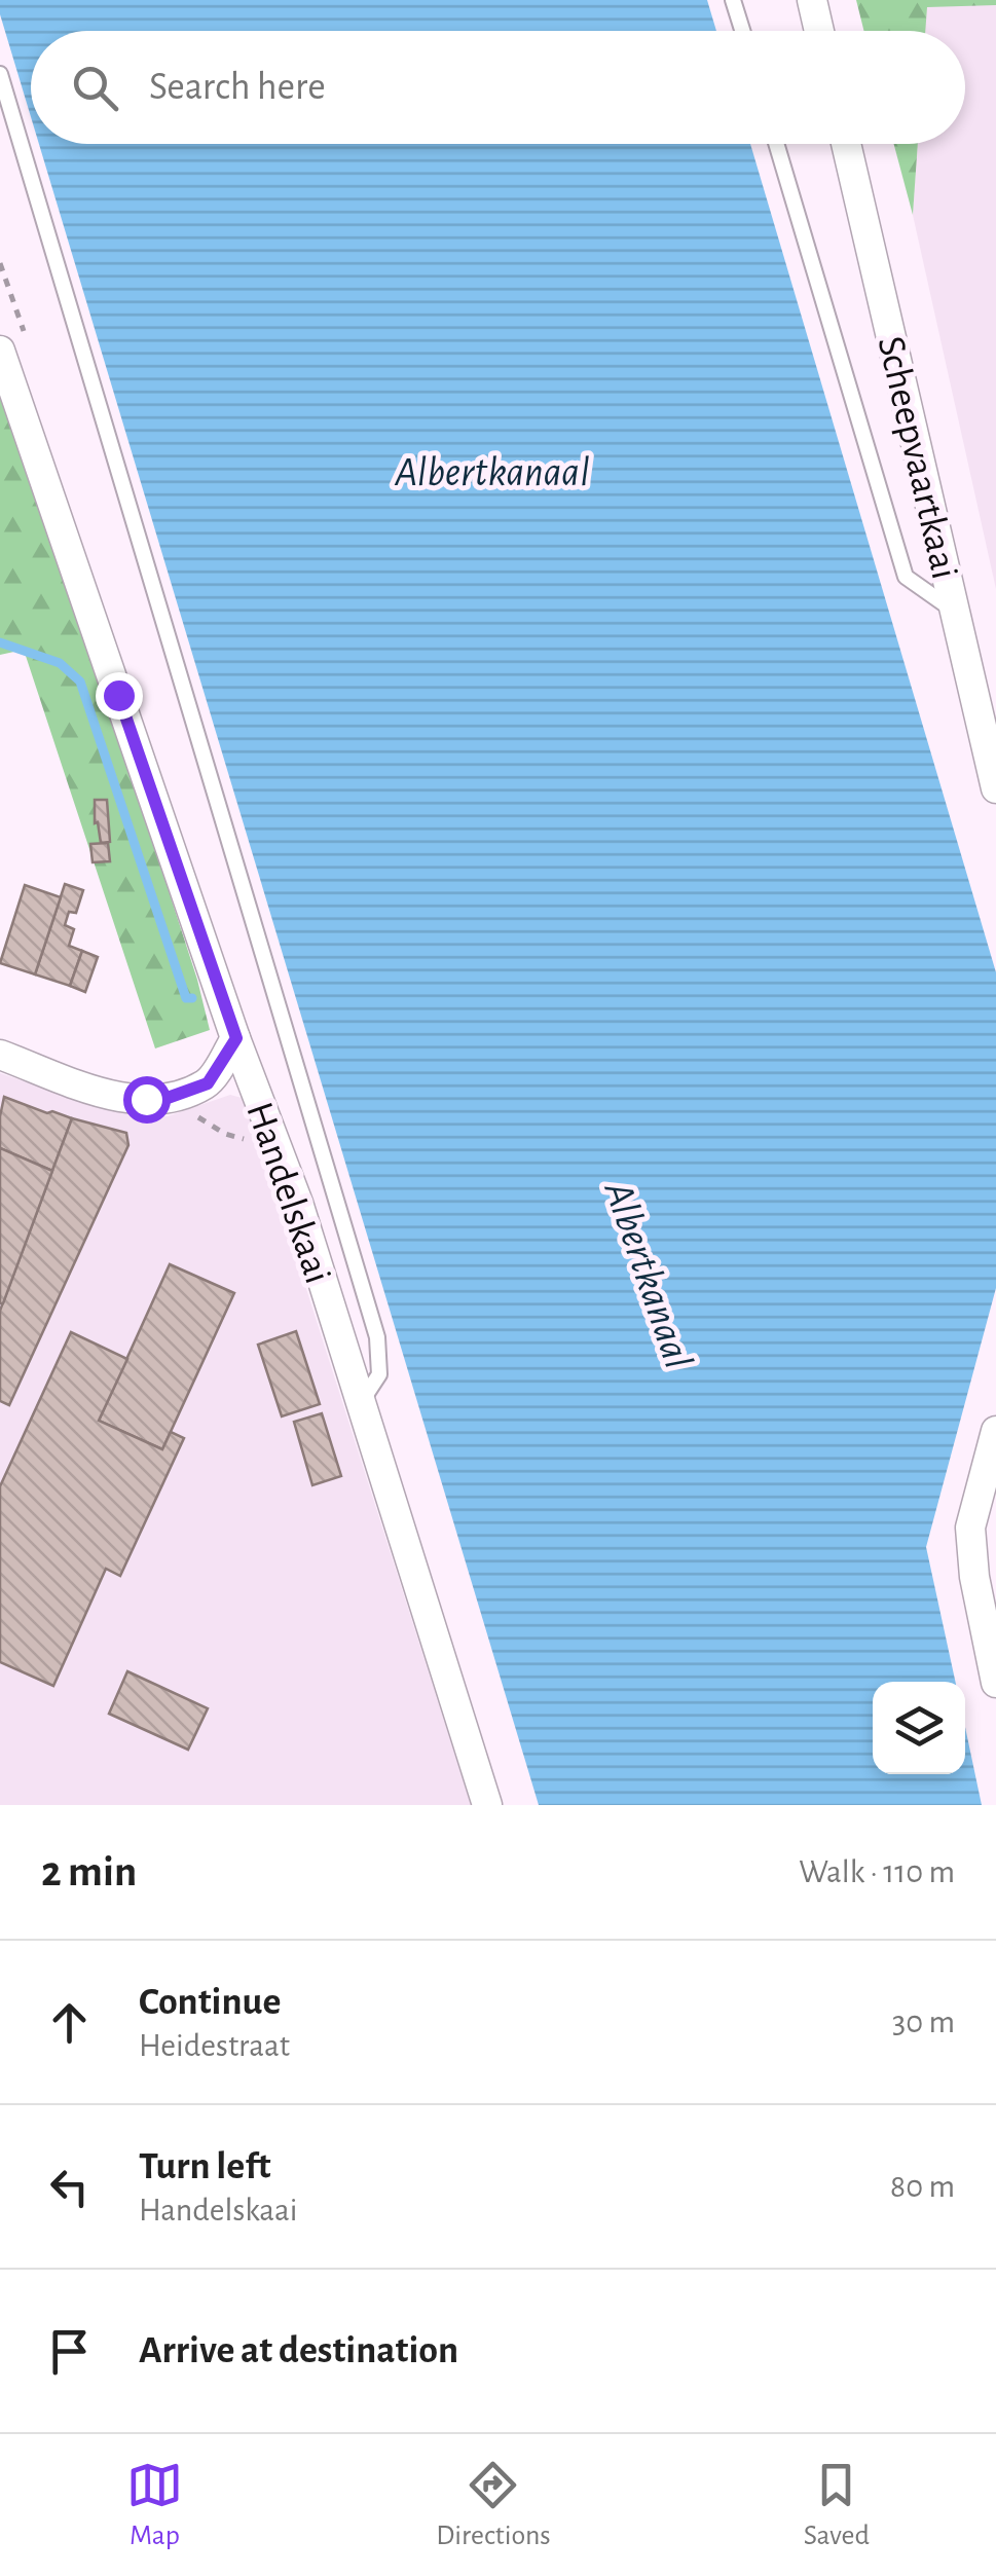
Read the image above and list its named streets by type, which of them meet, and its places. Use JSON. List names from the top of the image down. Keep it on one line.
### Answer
{"streets":{"street":["Scheepvaartkaai","Handelskaai"]},"water":["Albertkanaal"],"page":{"search":"Search here","heading":["2 min","Walk · 110 m"],"list":[["Continue","Heidestraat","30 m"],["Turn left","Handelskaai","80 m"],"Arrive at destination"],"nav":["Map","Directions","Saved"]}}
